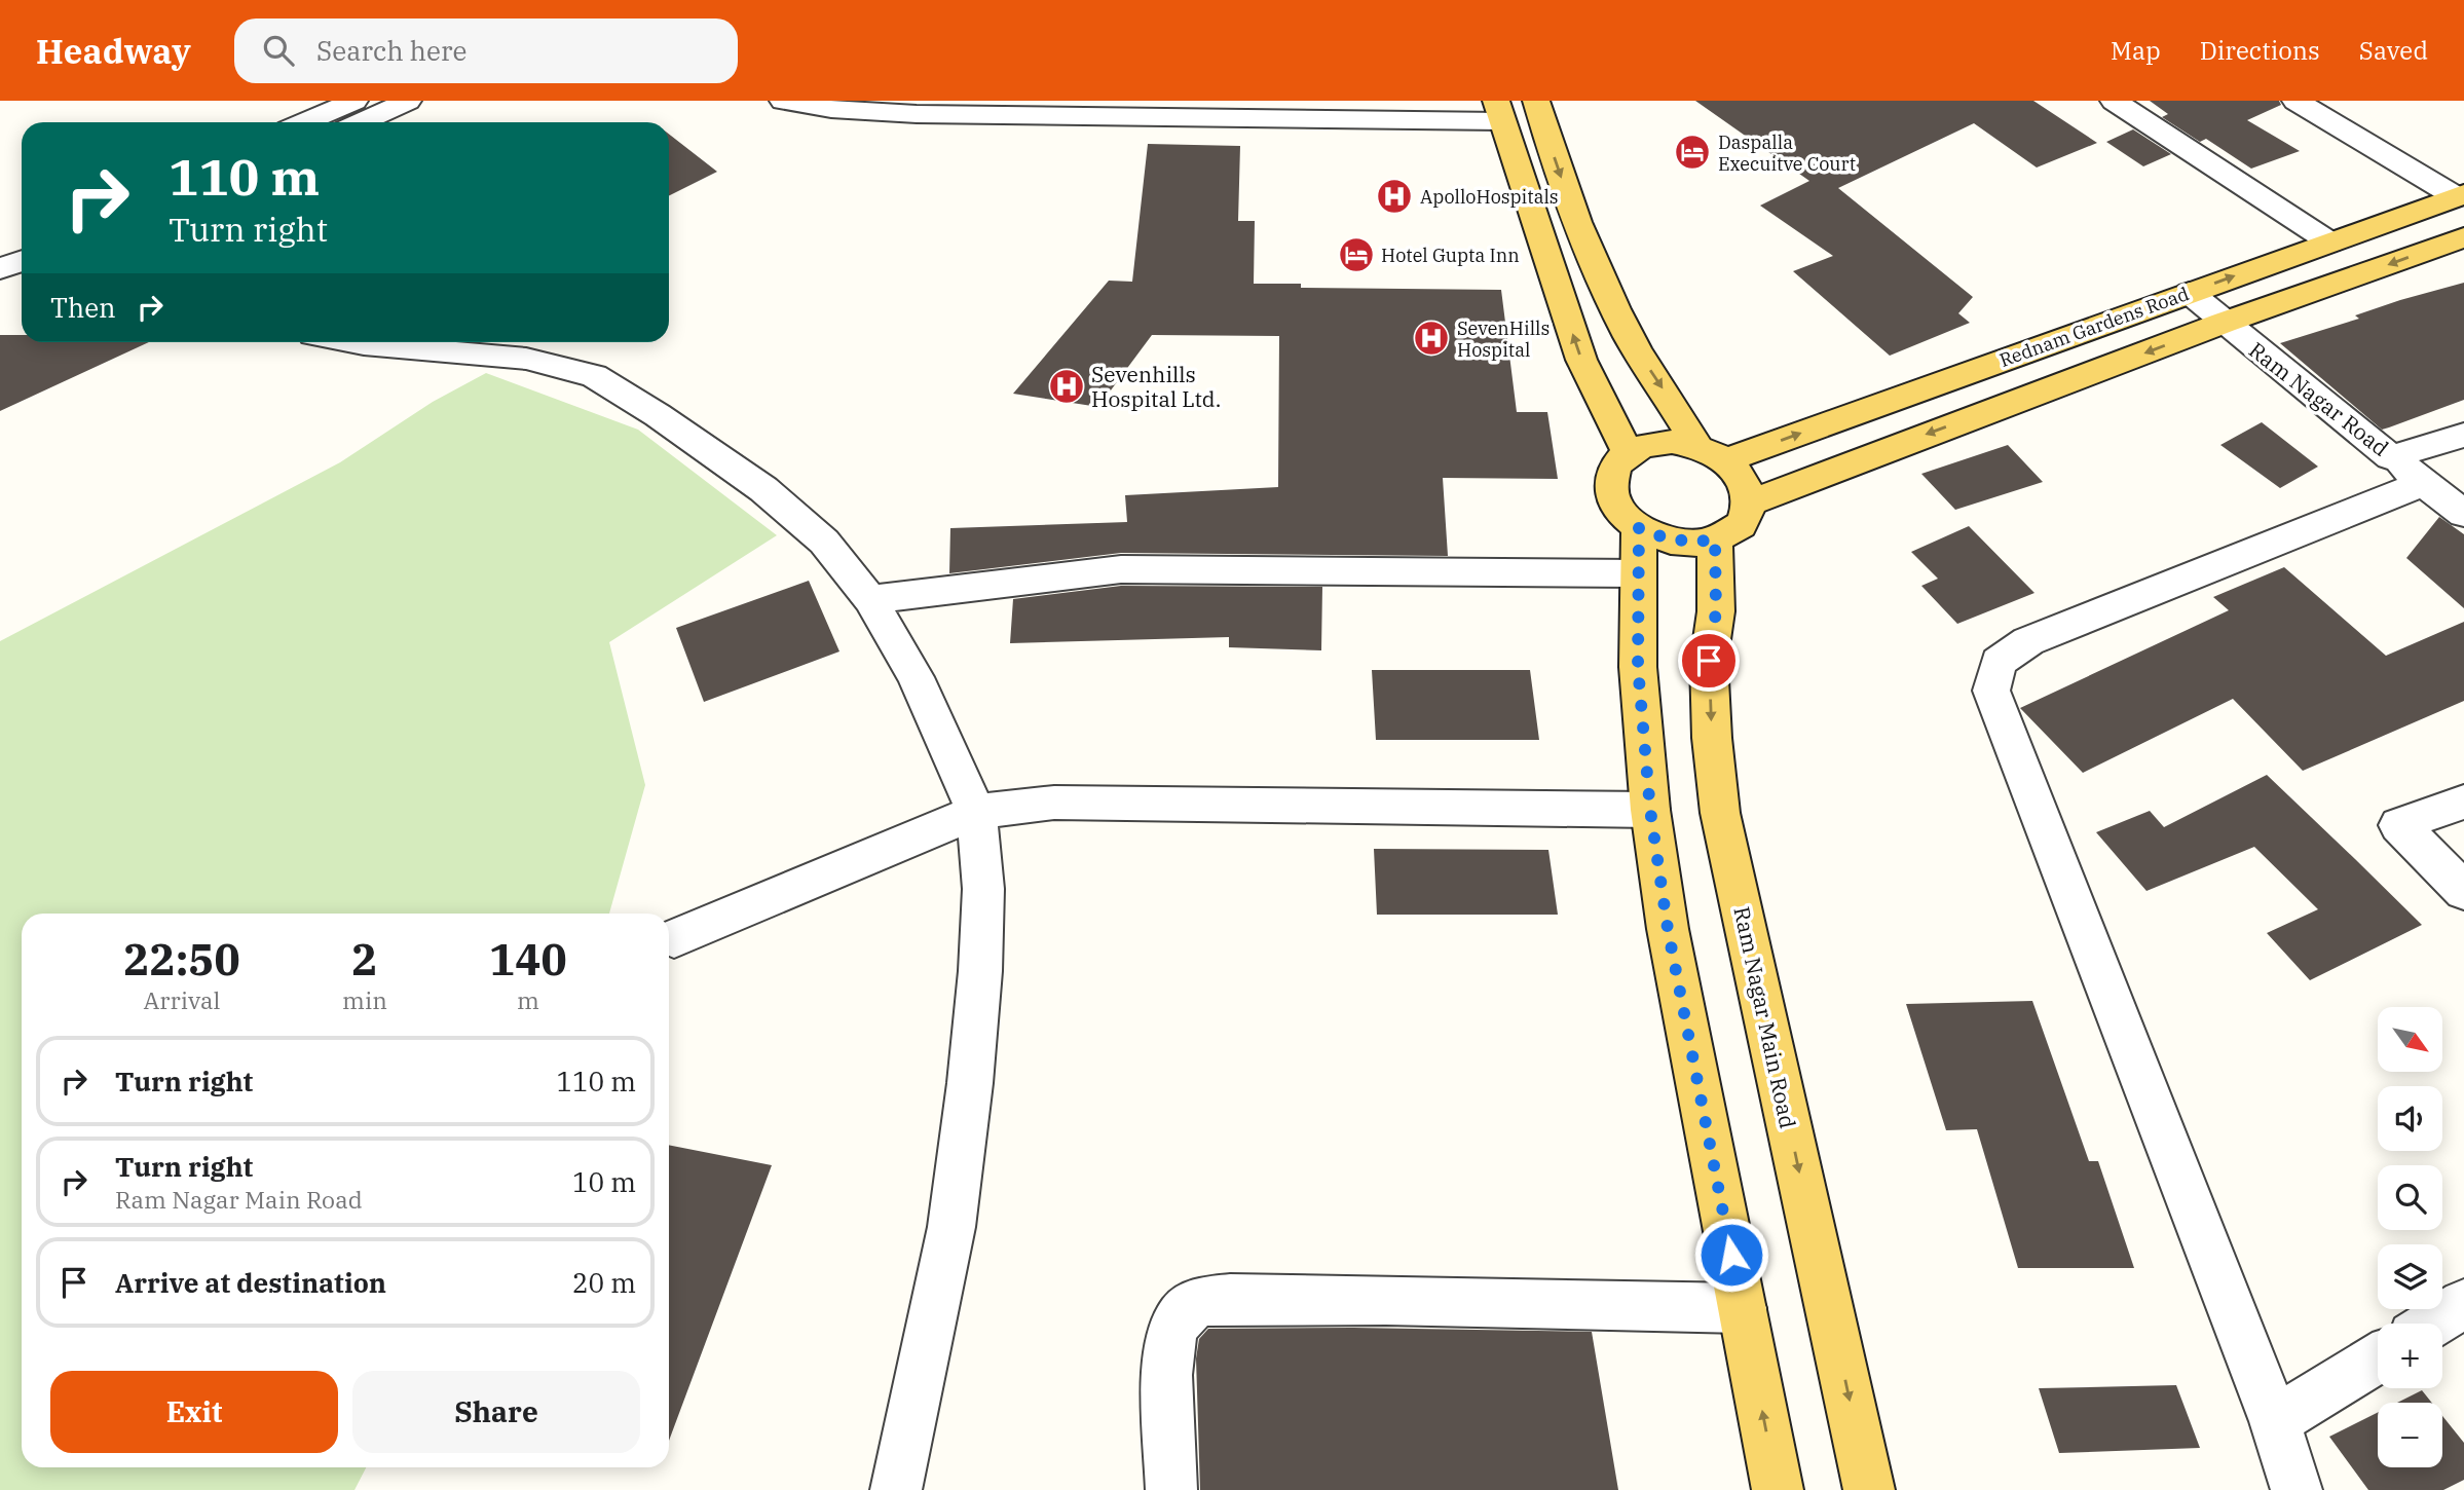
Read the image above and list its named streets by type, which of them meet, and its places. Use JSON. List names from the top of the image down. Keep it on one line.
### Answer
{"streets":{"main road":["Rednam Gardens Road","Ram Nagar Main Road"],"street":["Ram Nagar Road"]},"crossings":[["Rednam Gardens Road","Ram Nagar Road"],["Rednam Gardens Road","Ram Nagar Main Road"]],"places":{"hotel":["Daspalla Execuitve Court","Hotel Gupta Inn"],"hospital":["ApolloHospitals","SevenHills Hospital","Sevenhills Hospital Ltd."]},"north":"bottom right","page":{"header":"Headway","search":"Search here","nav":["Map","Directions","Saved"],"turn":["110 m","Turn right"],"then":"Then","eta":["22:50","Arrival","2","min","140","m"],"map_buttons":["+","−"],"list":[{"name":"Turn right","value":"110 m"},{"name":"Turn right","note":"Ram Nagar Main Road","value":"10 m"},{"name":"Arrive at destination","value":"20 m"}],"buttons":["Exit","Share"]}}
